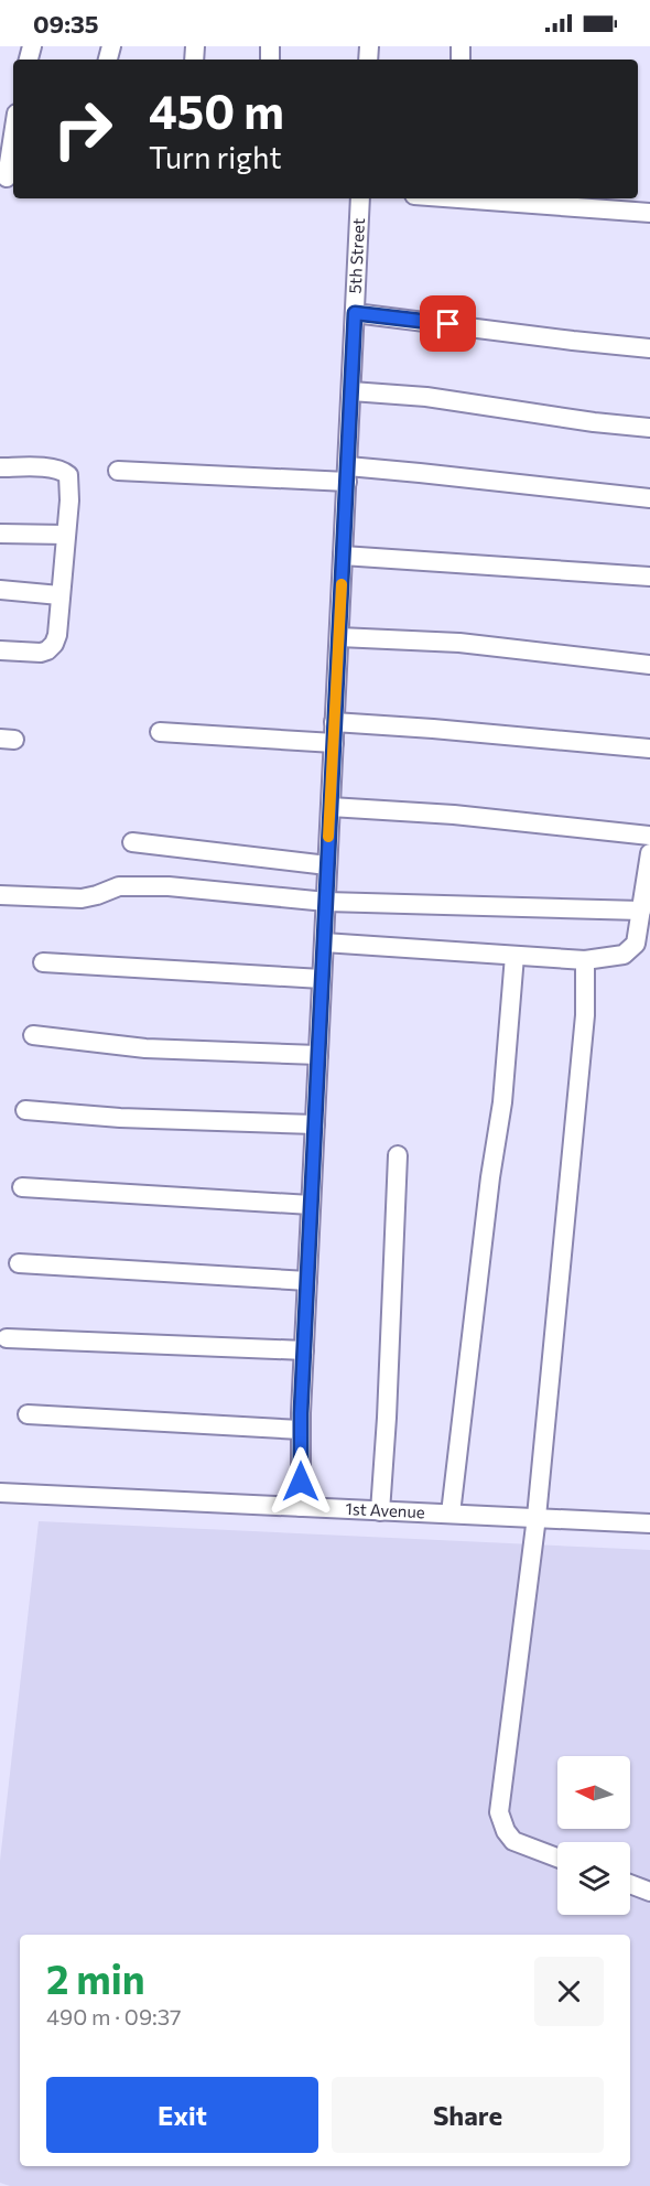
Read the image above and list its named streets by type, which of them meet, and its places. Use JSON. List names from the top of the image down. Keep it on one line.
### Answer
{"streets":{"street":["5th Street","1st Avenue"]},"crossings":[["5th Street","1st Avenue"]],"north":"left","page":{"status":"09:35","turn":["450 m","Turn right"],"heading":["2 min","490 m · 09:37"],"buttons":["Exit","Share"]}}
